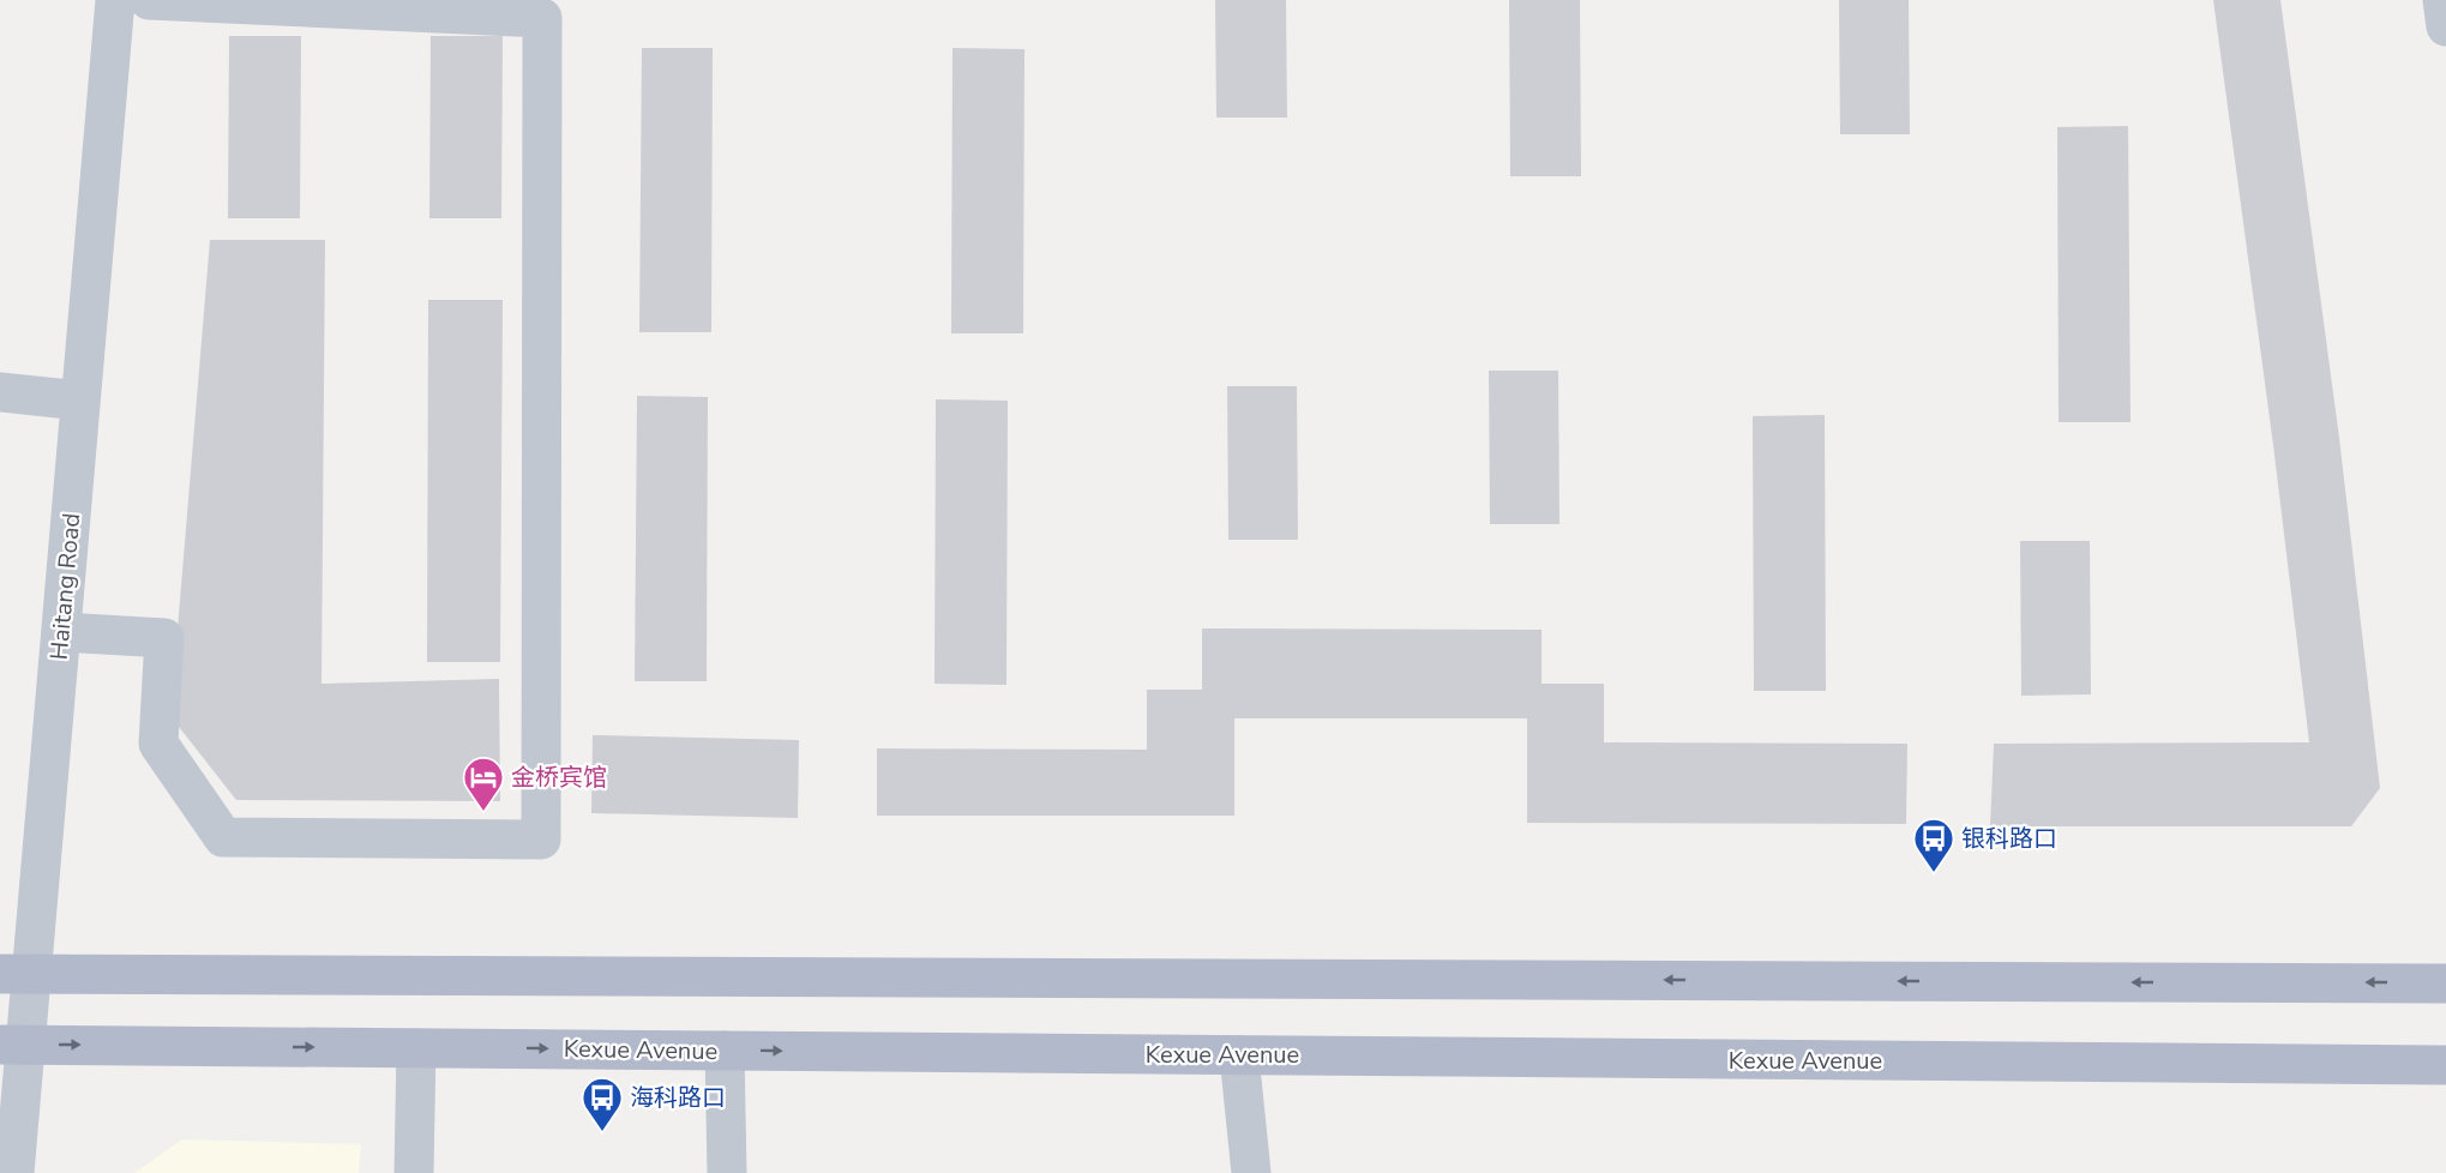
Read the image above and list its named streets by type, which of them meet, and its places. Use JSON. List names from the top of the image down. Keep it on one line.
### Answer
{"streets":{"main road":["Kexue Avenue"],"street":["Haitang Road"]},"crossings":[["Haitang Road","Kexue Avenue"]],"places":{"hotel":["金桥宾馆"],"bus stop":["银科路口","海科路口"]}}
